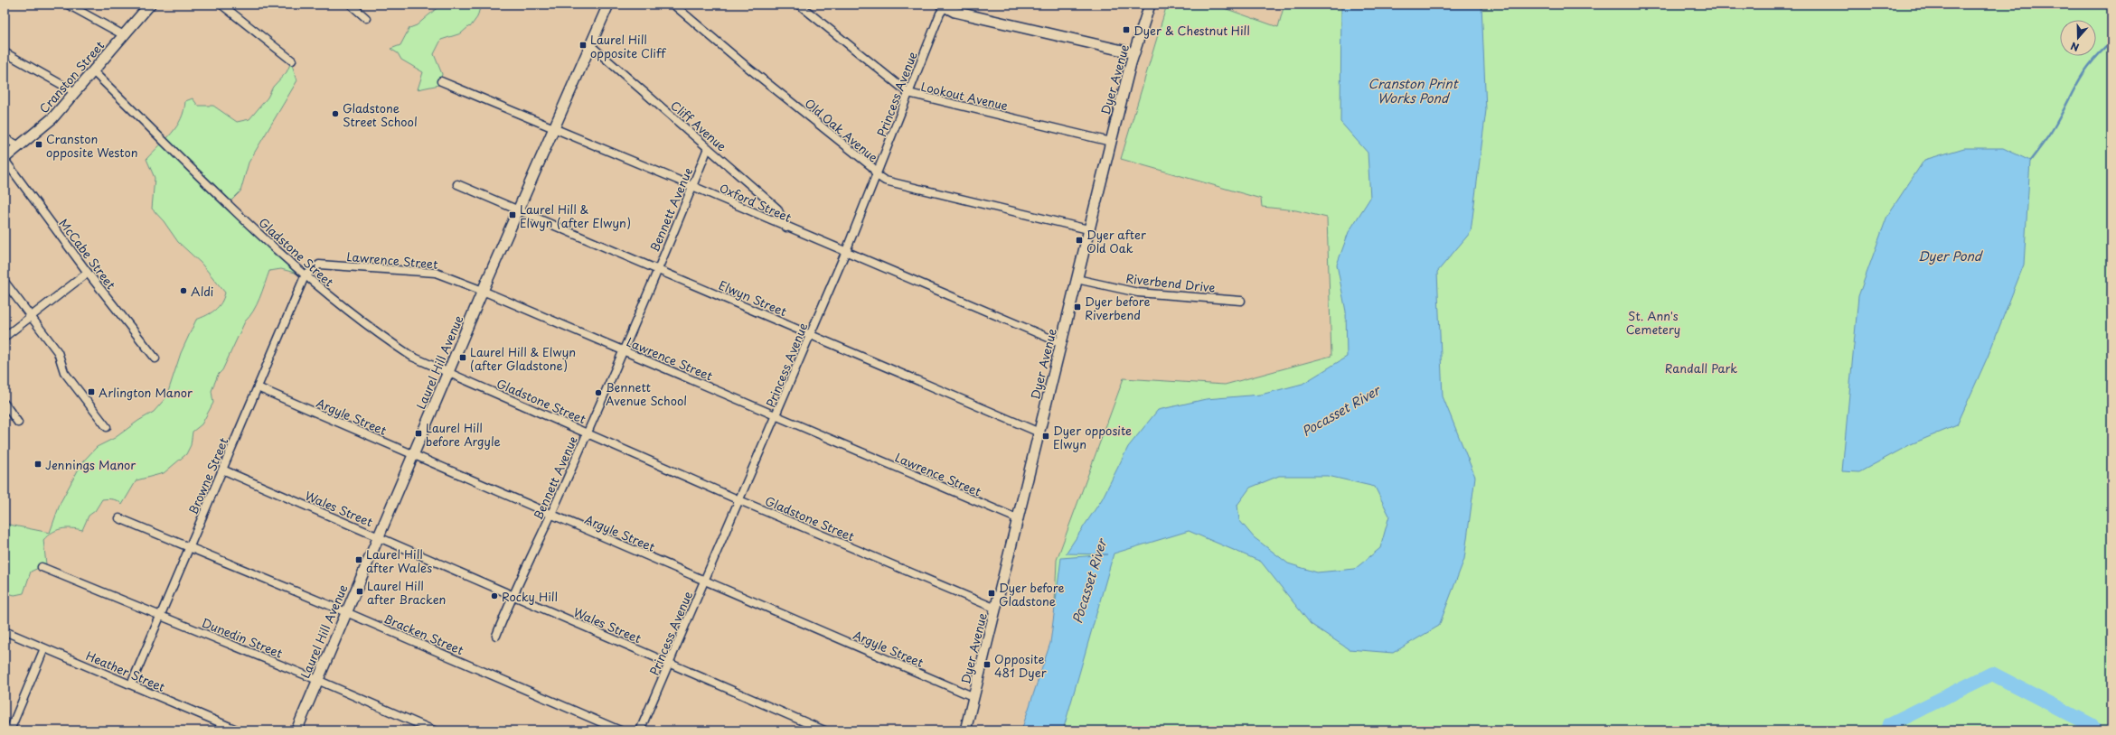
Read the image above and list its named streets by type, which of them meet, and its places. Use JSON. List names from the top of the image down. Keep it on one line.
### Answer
{"streets":{"street":["Cranston Street","Dyer Avenue","Princess Avenue","Lookout Avenue","Cliff Avenue","Old Oak Avenue","Oxford Street","Bennett Avenue","Gladstone Street","McCabe Street","Lawrence Street","Riverbend Drive","Elwyn Street","Laurel Hill Avenue","Argyle Street","Browne Street","Wales Street","Bracken Street","Dunedin Street","Heather Street"]},"crossings":[["Cranston Street","Gladstone Street"],["Cranston Street","McCabe Street"],["Dyer Avenue","Lookout Avenue"],["Dyer Avenue","Old Oak Avenue"],["Dyer Avenue","Oxford Street"],["Dyer Avenue","Gladstone Street"],["Dyer Avenue","Lawrence Street"],["Dyer Avenue","Riverbend Drive"],["Dyer Avenue","Elwyn Street"],["Dyer Avenue","Argyle Street"],["Princess Avenue","Lookout Avenue"],["Princess Avenue","Old Oak Avenue"],["Princess Avenue","Oxford Street"],["Princess Avenue","Gladstone Street"],["Princess Avenue","Lawrence Street"],["Princess Avenue","Elwyn Street"],["Princess Avenue","Argyle Street"],["Princess Avenue","Wales Street"],["Cliff Avenue","Oxford Street"],["Cliff Avenue","Bennett Avenue"],["Cliff Avenue","Laurel Hill Avenue"],["Oxford Street","Bennett Avenue"],["Oxford Street","Laurel Hill Avenue"],["Bennett Avenue","Gladstone Street"],["Bennett Avenue","Lawrence Street"],["Bennett Avenue","Elwyn Street"],["Bennett Avenue","Argyle Street"],["Bennett Avenue","Wales Street"],["Gladstone Street","Lawrence Street"],["Gladstone Street","Laurel Hill Avenue"],["Gladstone Street","Browne Street"],["Lawrence Street","Laurel Hill Avenue"],["Lawrence Street","Browne Street"],["Elwyn Street","Laurel Hill Avenue"],["Laurel Hill Avenue","Argyle Street"],["Laurel Hill Avenue","Wales Street"],["Laurel Hill Avenue","Bracken Street"],["Laurel Hill Avenue","Dunedin Street"],["Argyle Street","Browne Street"],["Browne Street","Wales Street"],["Browne Street","Bracken Street"],["Browne Street","Dunedin Street"],["Browne Street","Heather Street"]],"water":["Cranston Print Works Pond","Dyer Pond","Pocasset River"],"parks":["St. Ann's Cemetery","Randall Park"],"places":{"transit":["Dyer & Chestnut Hill","Laurel Hill opposite Cliff","Cranston opposite Weston","Laurel Hill & Elwyn (after Elwyn)","Dyer after Old Oak","Dyer before Riverbend","Laurel Hill & Elwyn (after Gladstone)","Arlington Manor","Laurel Hill before Argyle","Dyer opposite Elwyn","Jennings Manor","Laurel Hill after Wales","Laurel Hill after Bracken","Dyer before Gladstone","Opposite 481 Dyer"],"other":["Gladstone Street School","Aldi","Bennett Avenue School","Rocky Hill"]},"north":"bottom"}
